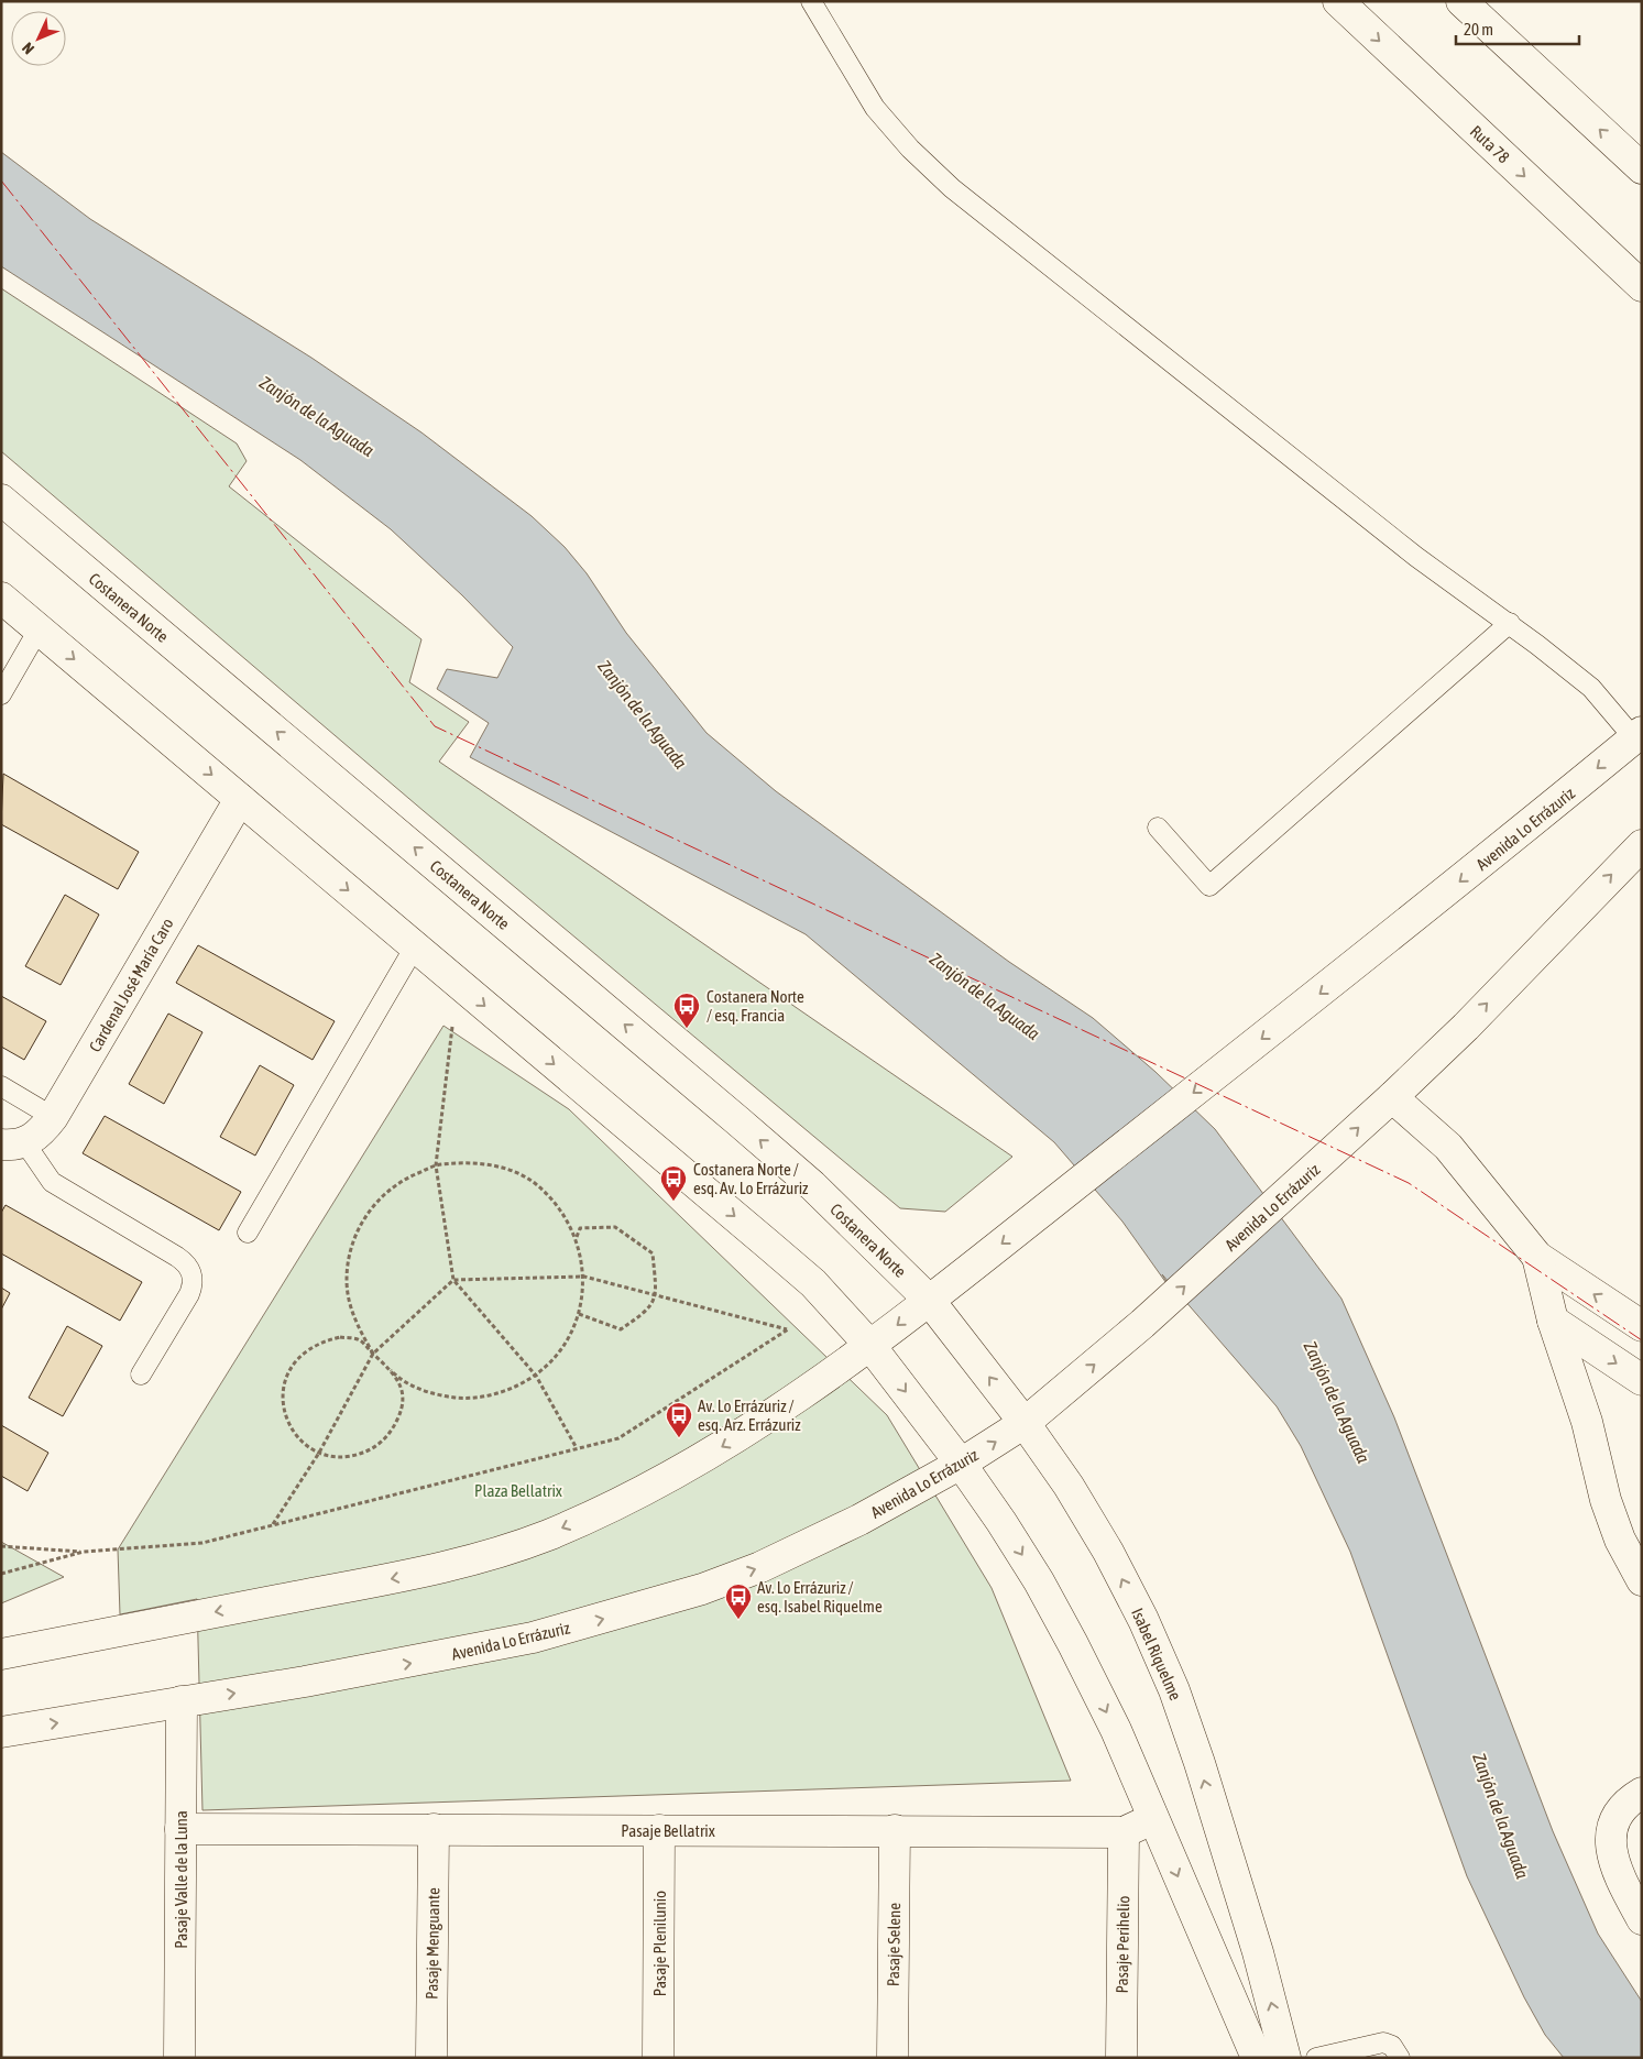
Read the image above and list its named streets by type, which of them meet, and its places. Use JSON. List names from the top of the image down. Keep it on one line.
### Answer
{"streets":{"main road":["Ruta 78","Costanera Norte","Avenida Lo Errázuriz","Cardenal José María Caro","Isabel Riquelme","Pasaje Bellatrix","Pasaje Valle de la Luna","Pasaje Menguante","Pasaje Plenilunio","Pasaje Selene","Pasaje Perihelio"]},"crossings":[["Costanera Norte","Avenida Lo Errázuriz"],["Costanera Norte","Isabel Riquelme"],["Avenida Lo Errázuriz","Isabel Riquelme"],["Avenida Lo Errázuriz","Pasaje Valle de la Luna"],["Pasaje Bellatrix","Pasaje Valle de la Luna"],["Pasaje Bellatrix","Pasaje Menguante"],["Pasaje Bellatrix","Pasaje Plenilunio"],["Pasaje Bellatrix","Pasaje Selene"],["Pasaje Bellatrix","Pasaje Perihelio"]],"water":["Zanjón de la Aguada"],"parks":["Plaza Bellatrix"],"places":{"bus stop":["Costanera Norte / esq. Francia","Costanera Norte / esq. Av. Lo Errázuriz","Av. Lo Errázuriz / esq. Arz. Errázuriz","Av. Lo Errázuriz / esq. Isabel Riquelme"]},"scale_bar":"20 m","north":"bottom left"}
